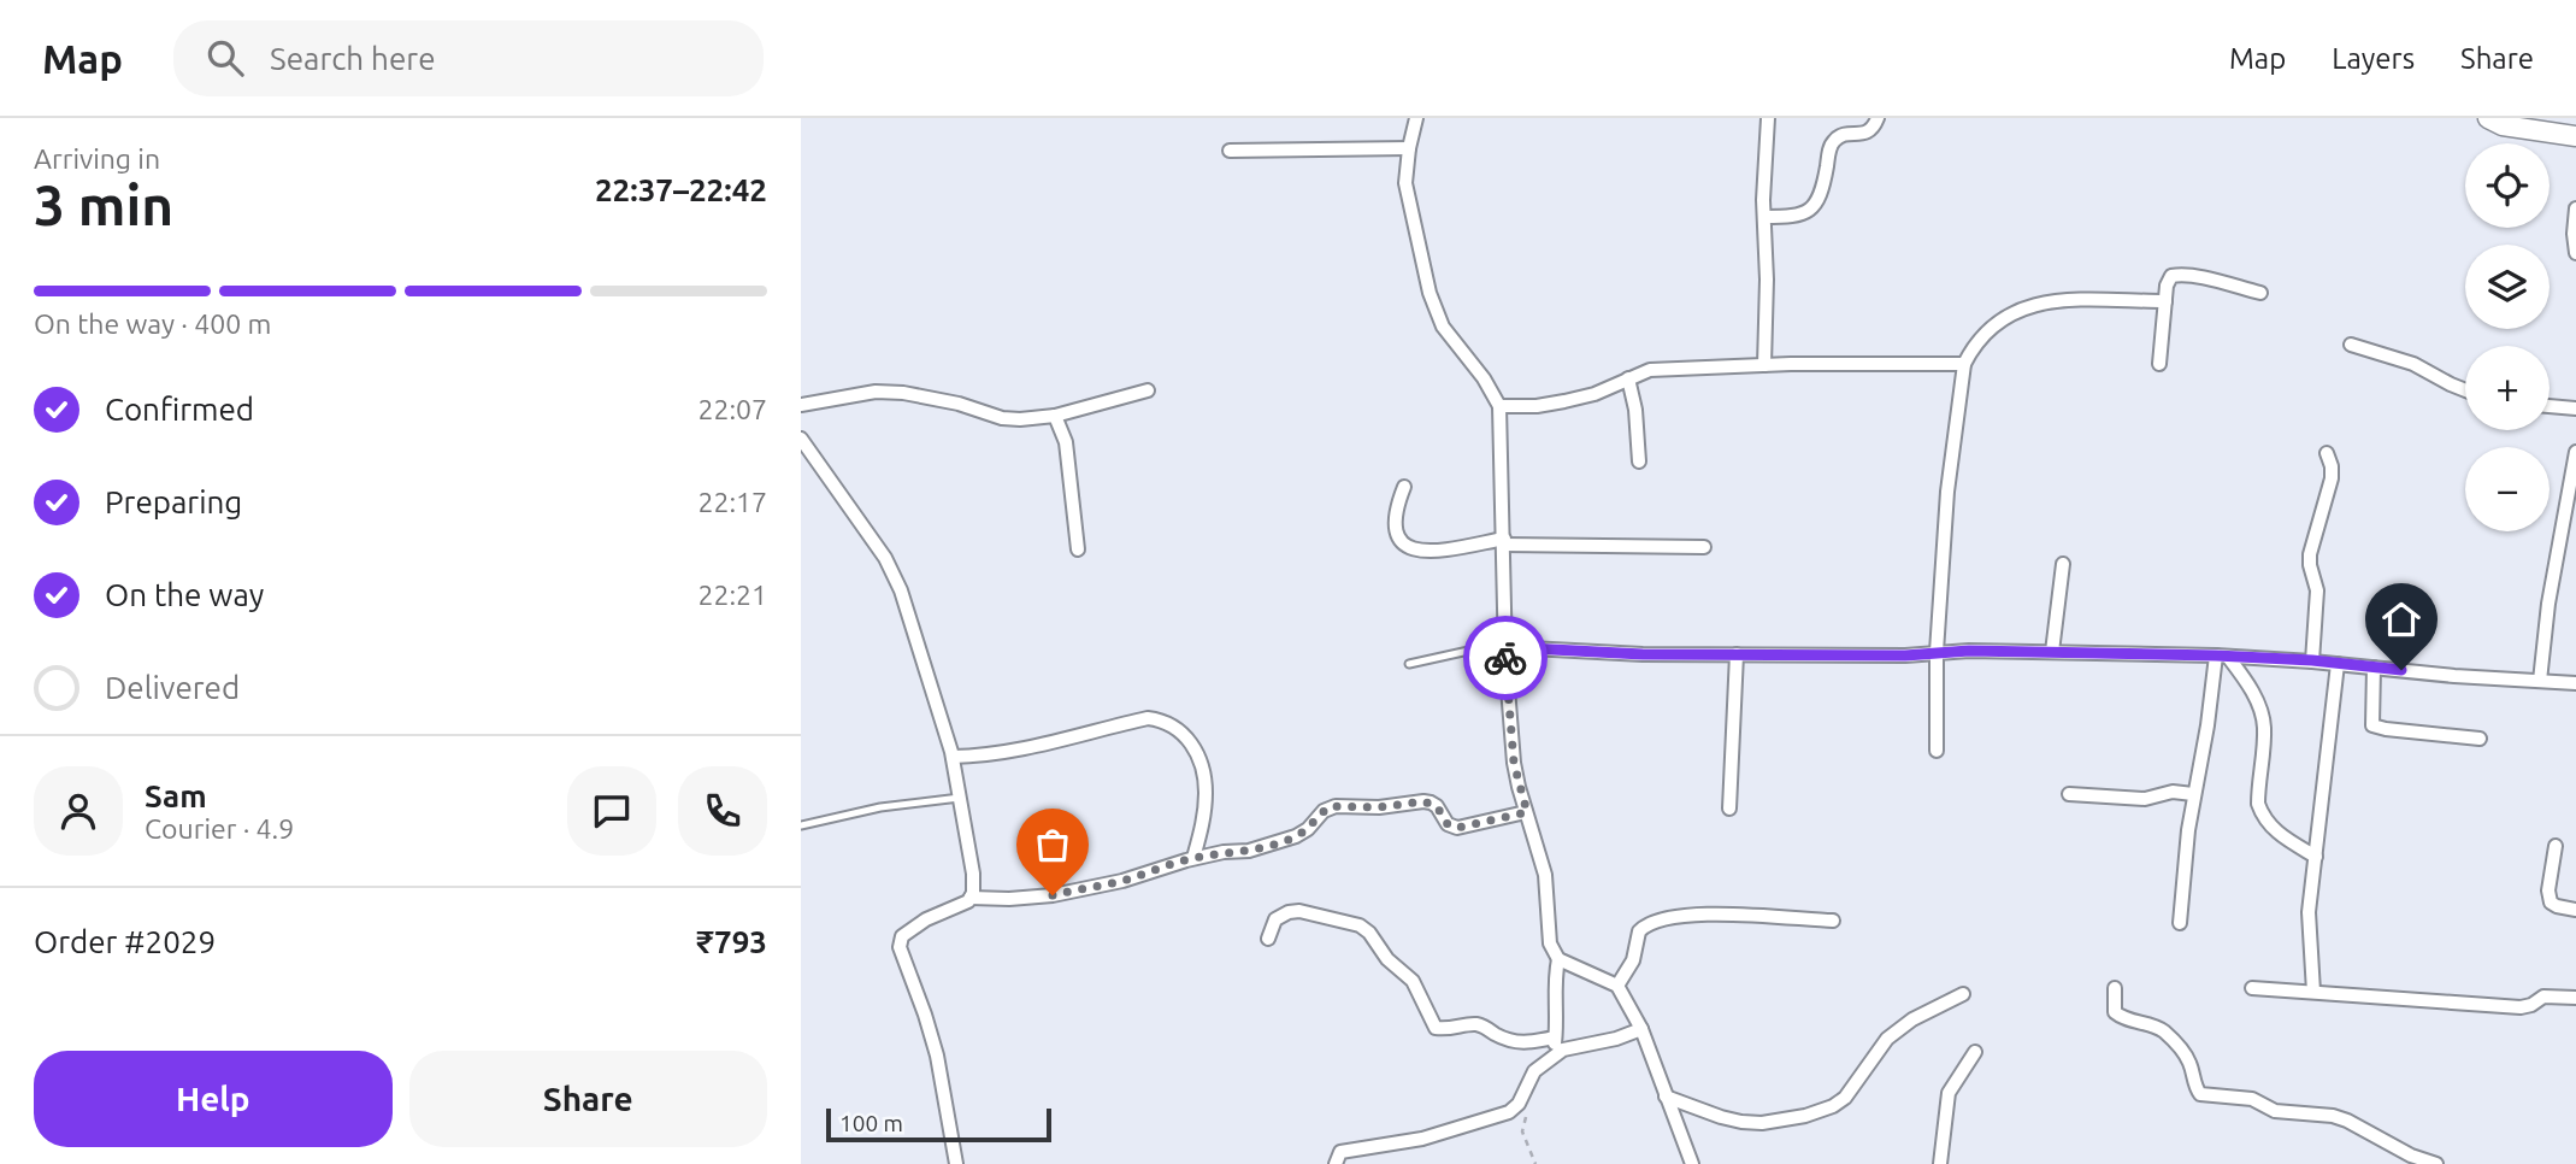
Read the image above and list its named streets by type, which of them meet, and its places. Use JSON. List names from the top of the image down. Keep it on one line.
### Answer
{"scale_bar":"100 m","page":{"header":"Map","search":"Search here","nav":["Map","Layers","Share"],"heading":["3 min","Arriving in","22:37–22:42"],"panel":["Sam","Courier · 4.9","Order #2029","₹793"],"map_buttons":["+","−"],"bar":"On the way · 400 m","list":[["Confirmed","22:07"],["Preparing","22:17"],["On the way","22:21"],"Delivered"],"buttons":["Help","Share"],"scale":"100 m"}}
